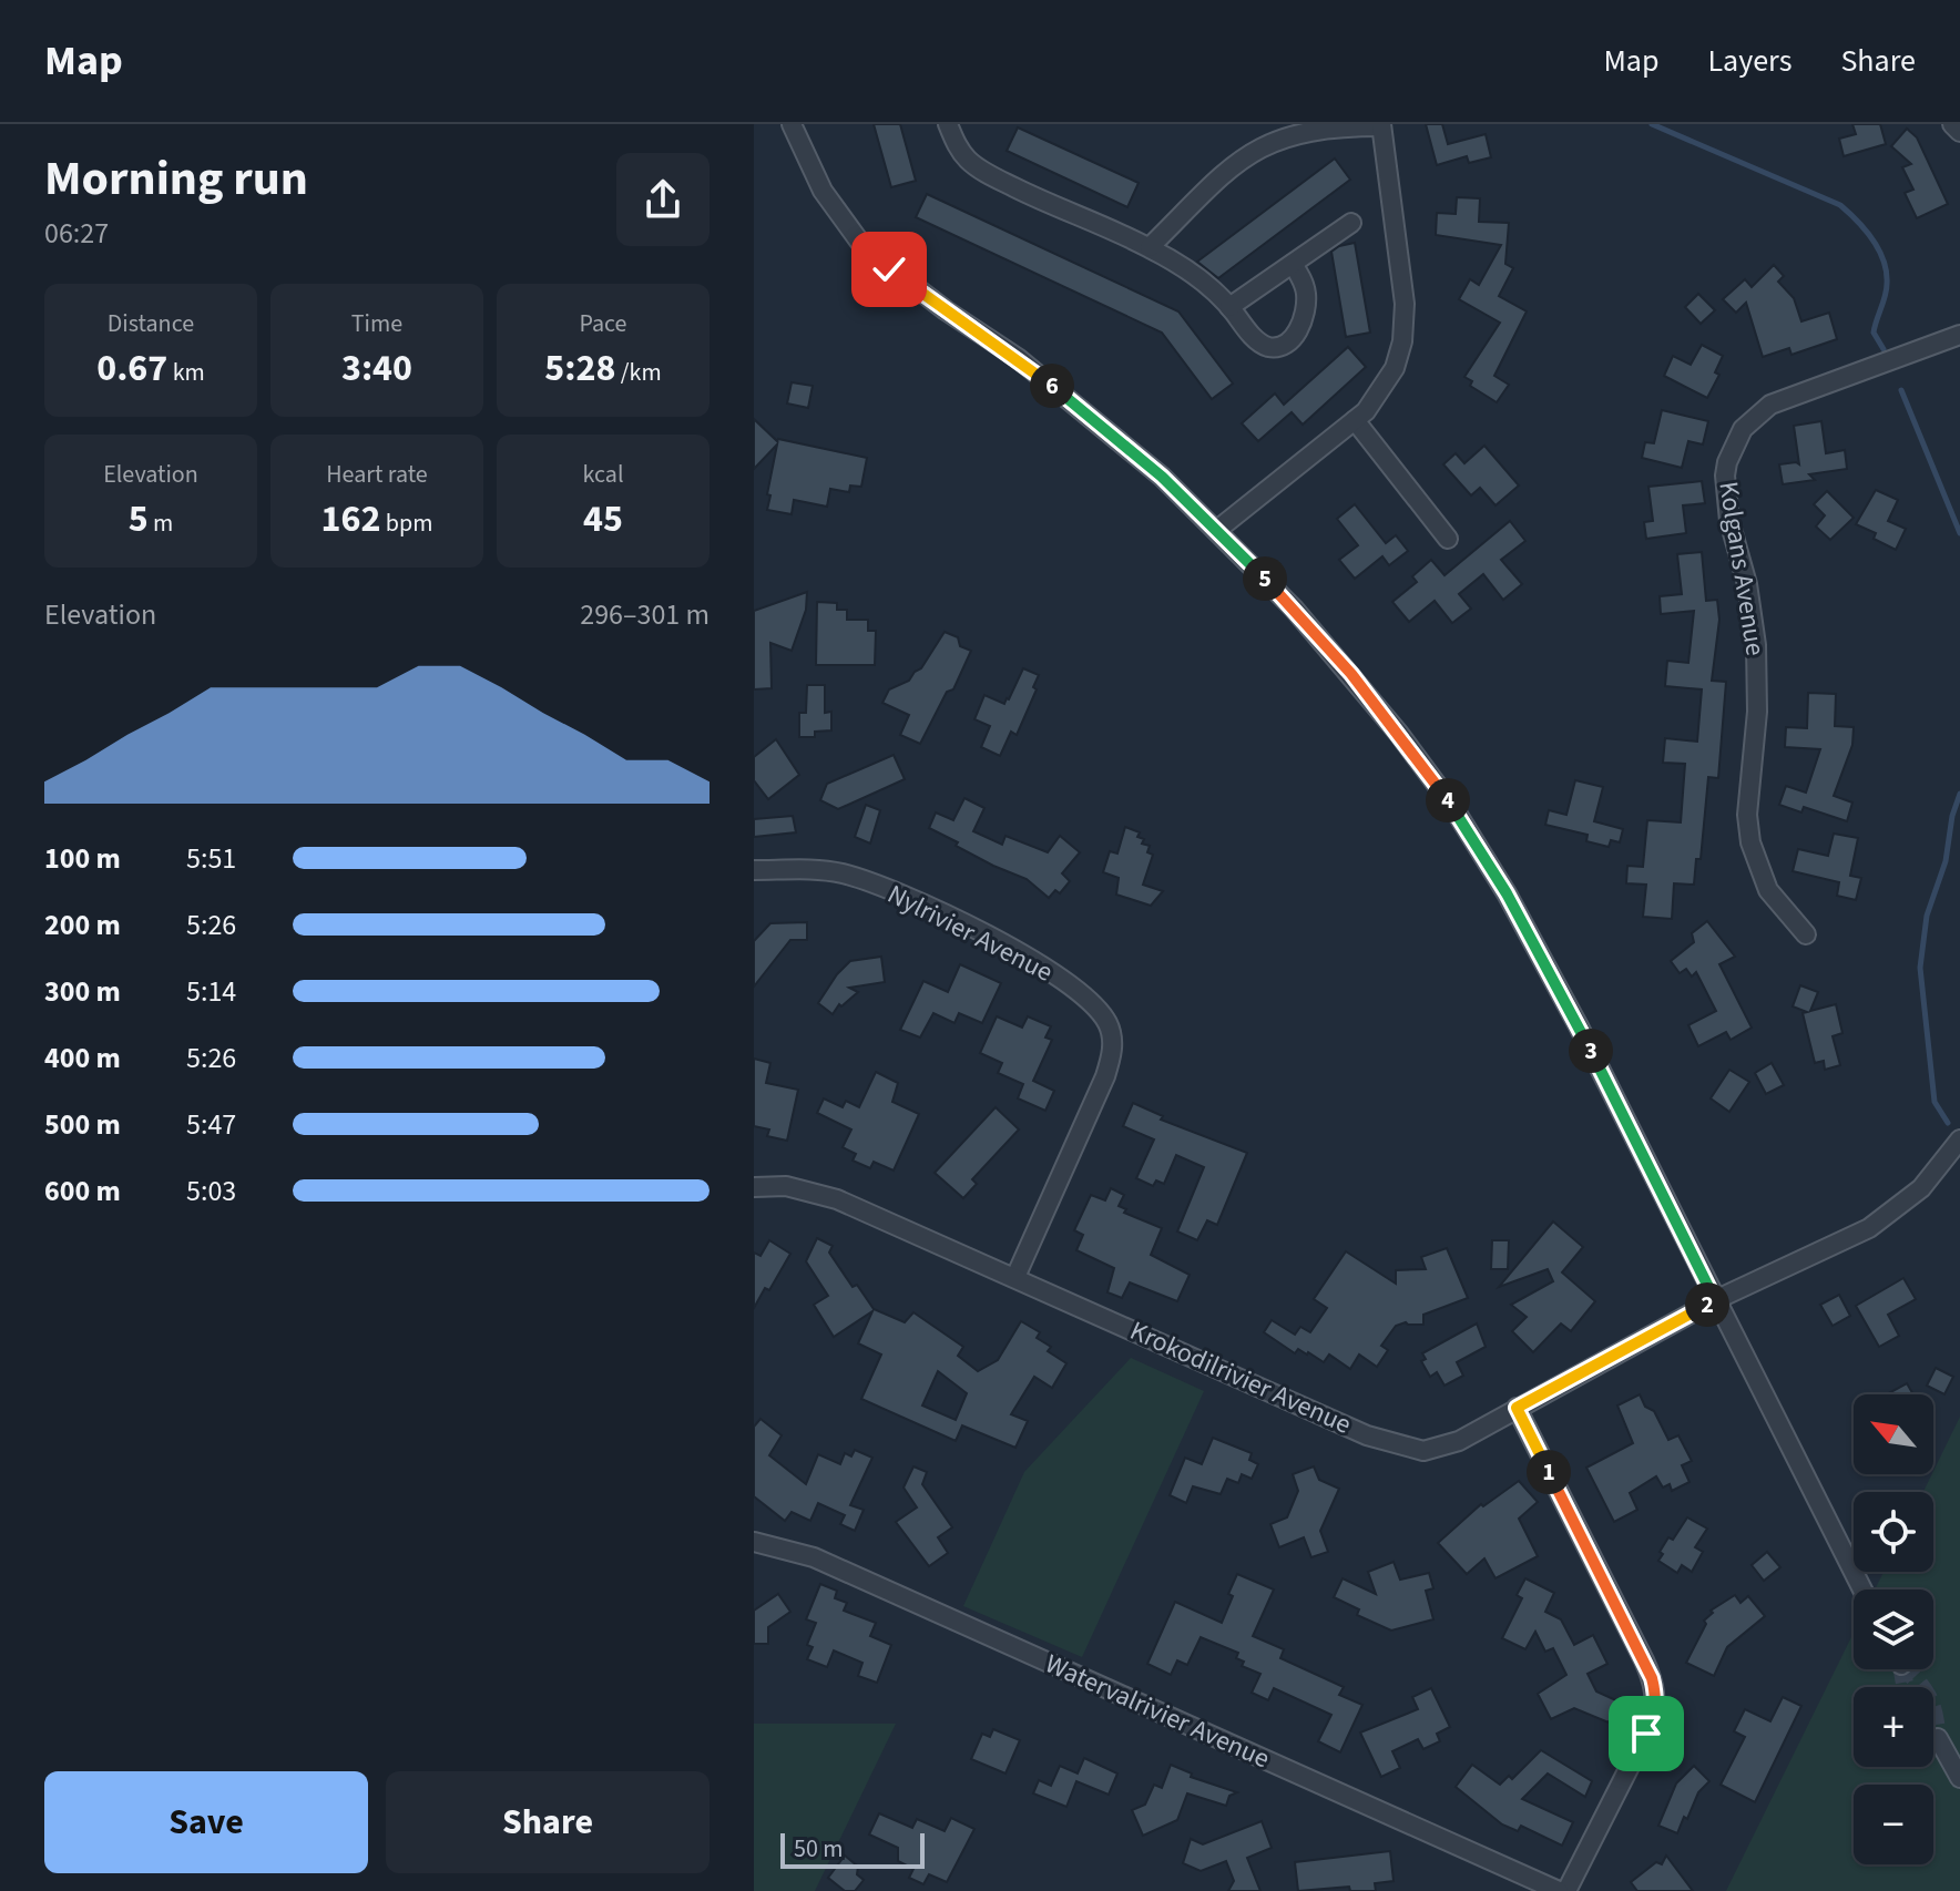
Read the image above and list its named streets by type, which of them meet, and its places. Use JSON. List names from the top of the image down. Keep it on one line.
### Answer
{"streets":{"street":["Kolgans Avenue","Nylrivier Avenue","Krokodilrivier Avenue","Watervalrivier Avenue"]},"crossings":[["Nylrivier Avenue","Krokodilrivier Avenue"]],"scale_bar":"50 m","north":"top left","page":{"header":"Map","nav":["Map","Layers","Share"],"heading":["Morning run","06:27"],"stats":[["Distance","0.67 km"],["Time","3:40"],["Pace","5:28 /km"],["Elevation","5 m"],["Heart rate","162 bpm"],["kcal","45"]],"pins":["6","5","4","3","2","1"],"chart":["Elevation","296–301 m"],"list":[{"name":"100 m","note":"5:51"},{"name":"200 m","note":"5:26"},{"name":"300 m","note":"5:14"},{"name":"400 m","note":"5:26"},{"name":"500 m","note":"5:47"},{"name":"600 m","note":"5:03"}],"map_buttons":["+","−"],"buttons":["Save","Share"],"scale":"50 m"}}
